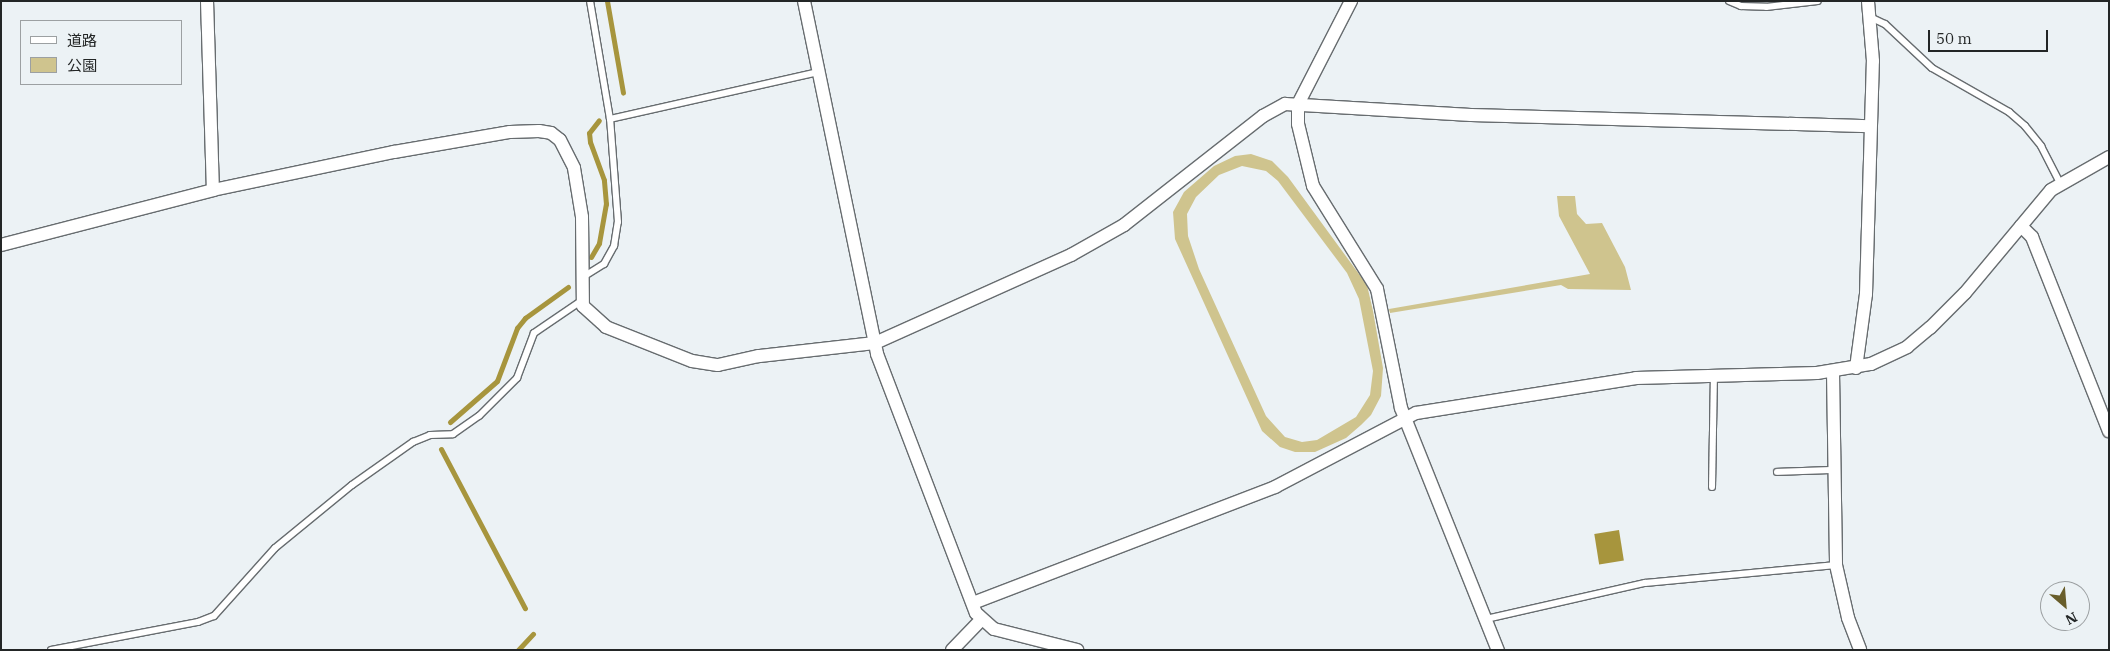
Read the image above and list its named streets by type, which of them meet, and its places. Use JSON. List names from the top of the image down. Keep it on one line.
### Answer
{"legend":["道路","公園"],"scale_bar":"50 m","north":"bottom right"}
